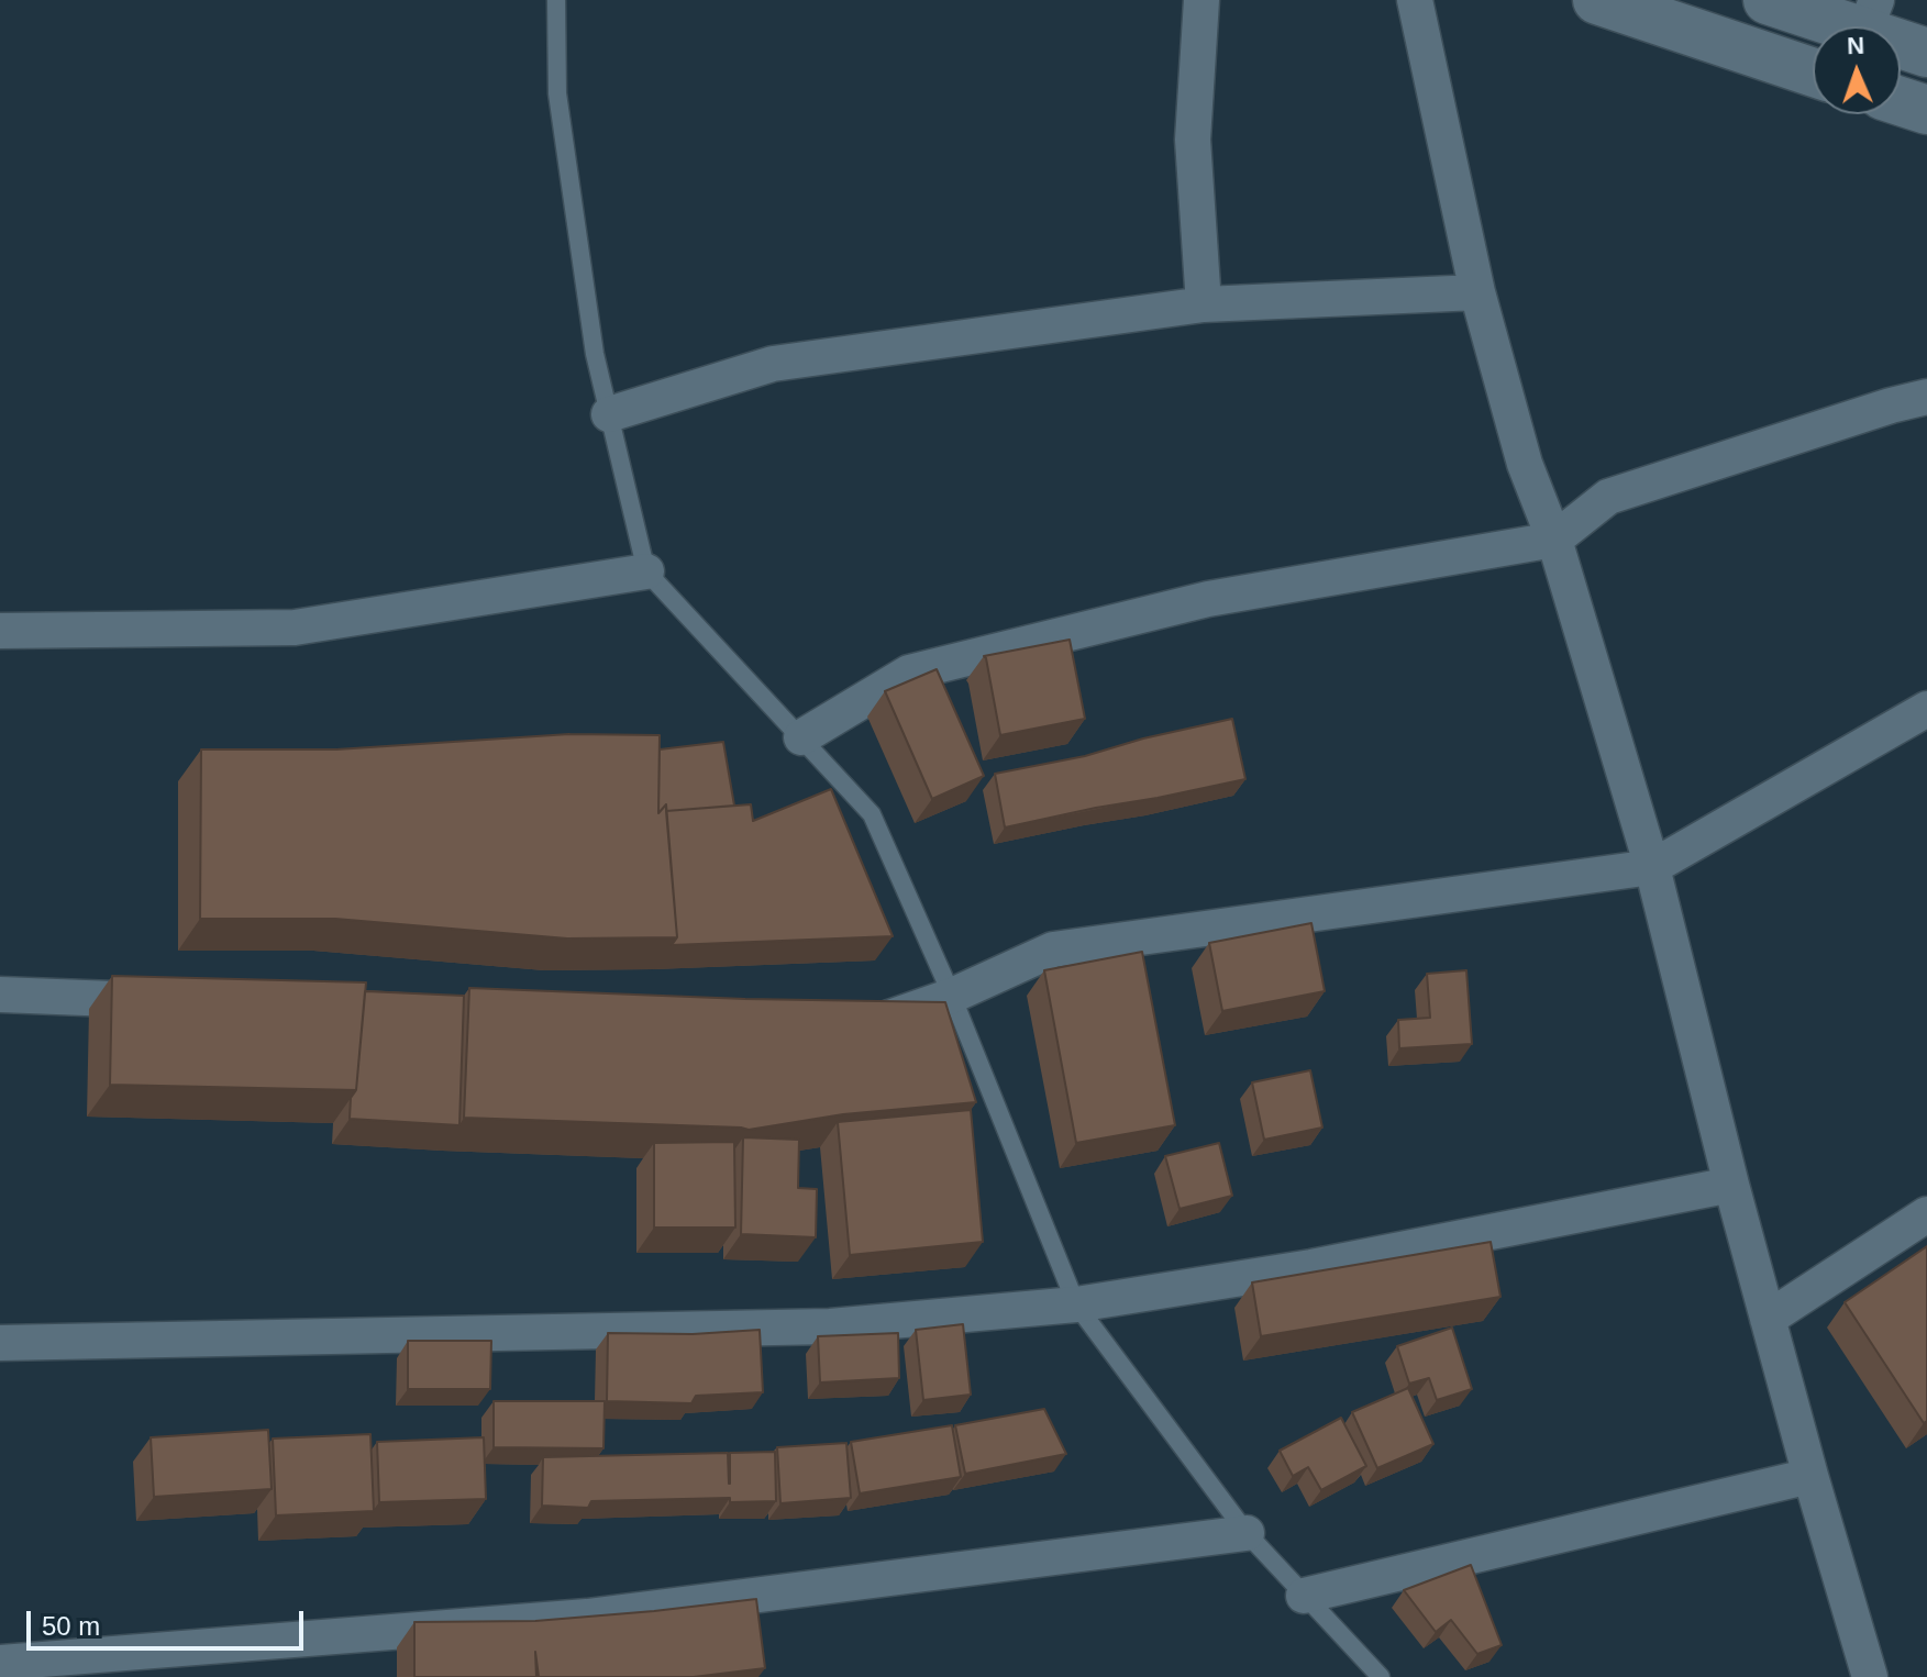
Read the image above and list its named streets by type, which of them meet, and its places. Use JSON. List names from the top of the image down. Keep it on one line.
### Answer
{"scale_bar":"50 m","north":"top"}
